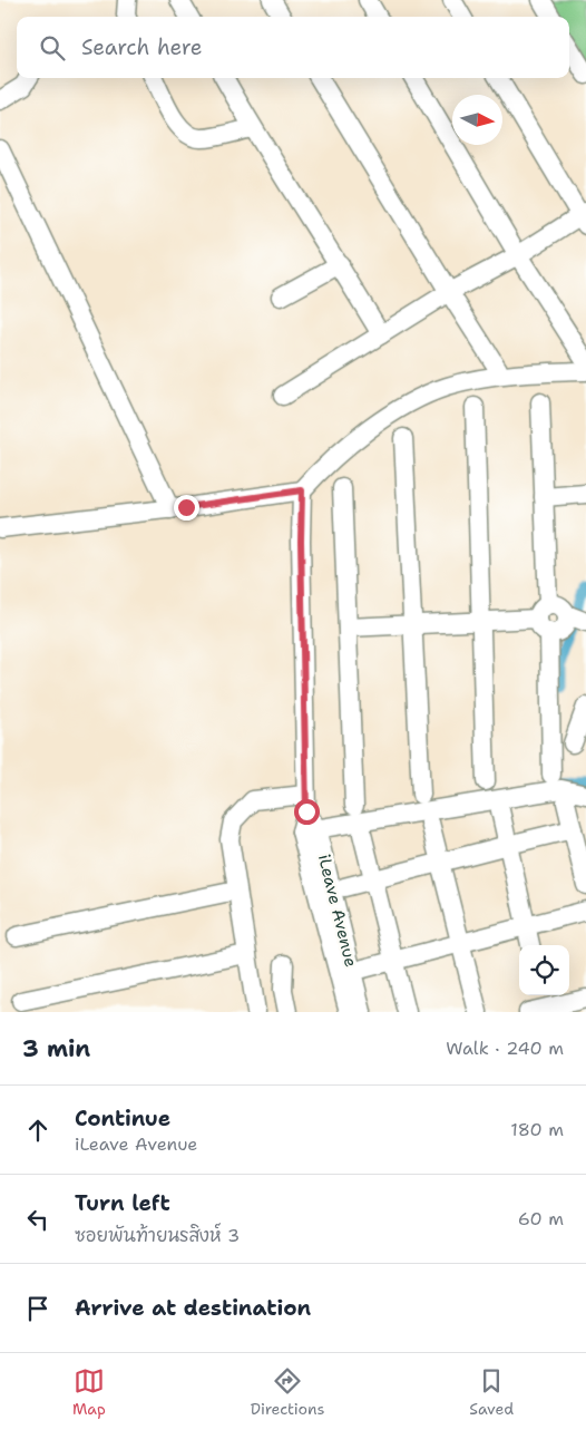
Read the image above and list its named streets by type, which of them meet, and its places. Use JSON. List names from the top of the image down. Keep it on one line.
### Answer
{"streets":{"street":["iLeave Avenue"]},"north":"right","page":{"search":"Search here","heading":["3 min","Walk · 240 m"],"list":[["Continue","iLeave Avenue","180 m"],["Turn left","ซอยพันท้ายนรสิงห์ 3","60 m"],"Arrive at destination"],"nav":["Map","Directions","Saved"]}}
